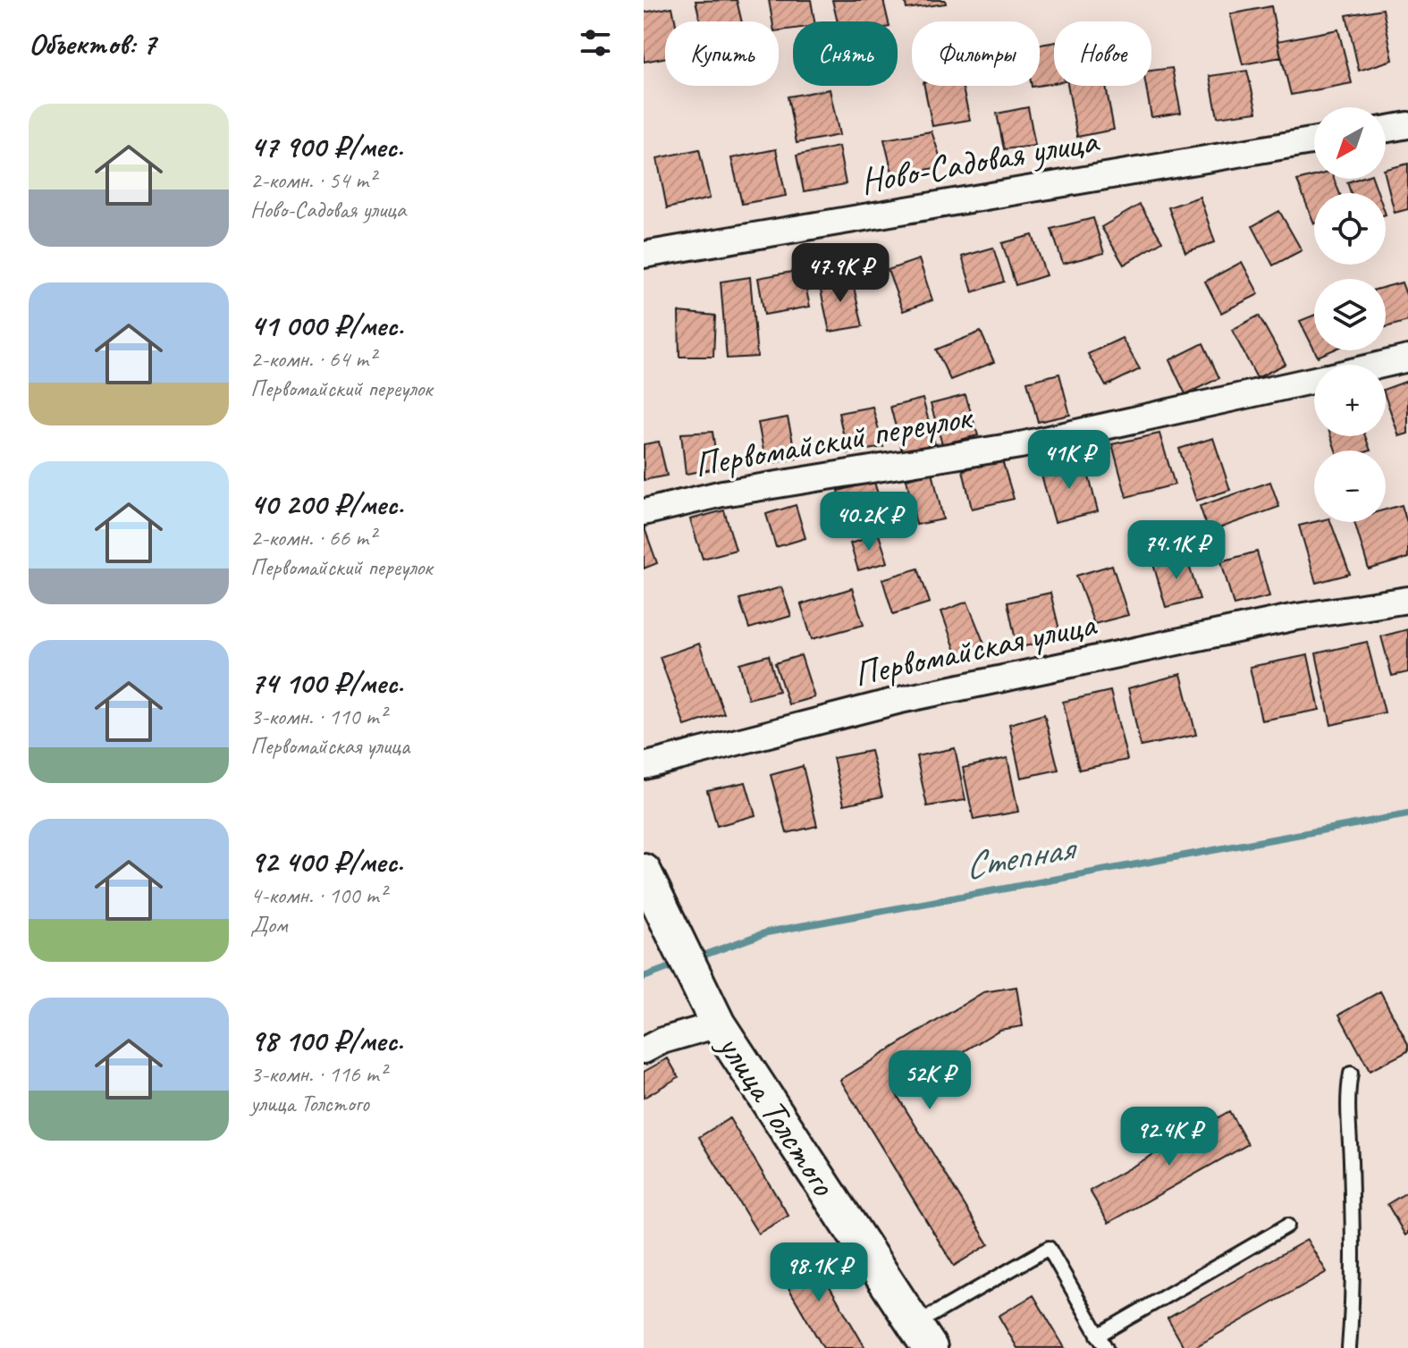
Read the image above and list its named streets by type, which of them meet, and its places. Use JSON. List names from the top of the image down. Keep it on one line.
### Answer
{"streets":{"main road":["улица Толстого"],"street":["Ново-Садовая улица","Первомайский переулок","Первомайская улица"]},"water":["Степная"],"north":"bottom left","page":{"heading":"Объектов: 7","chip":["Купить","Снять","Фильтры","Новое"],"list":[{"name":"47 900 ₽/мес.","note":"2-комн. · 54 m² · Ново-Садовая улица"},{"name":"41 000 ₽/мес.","note":"2-комн. · 64 m² · Первомайский переулок"},{"name":"40 200 ₽/мес.","note":"2-комн. · 66 m² · Первомайский переулок"},{"name":"74 100 ₽/мес.","note":"3-комн. · 110 m² · Первомайская улица"},{"name":"92 400 ₽/мес.","note":"4-комн. · 100 m² · Дом"},{"name":"98 100 ₽/мес.","note":"3-комн. · 116 m² · улица Толстого"}],"map_buttons":["+","−"],"price":["47.9K ₽","41K ₽","40.2K ₽","74.1K ₽","52K ₽","92.4K ₽","98.1K ₽"]}}
